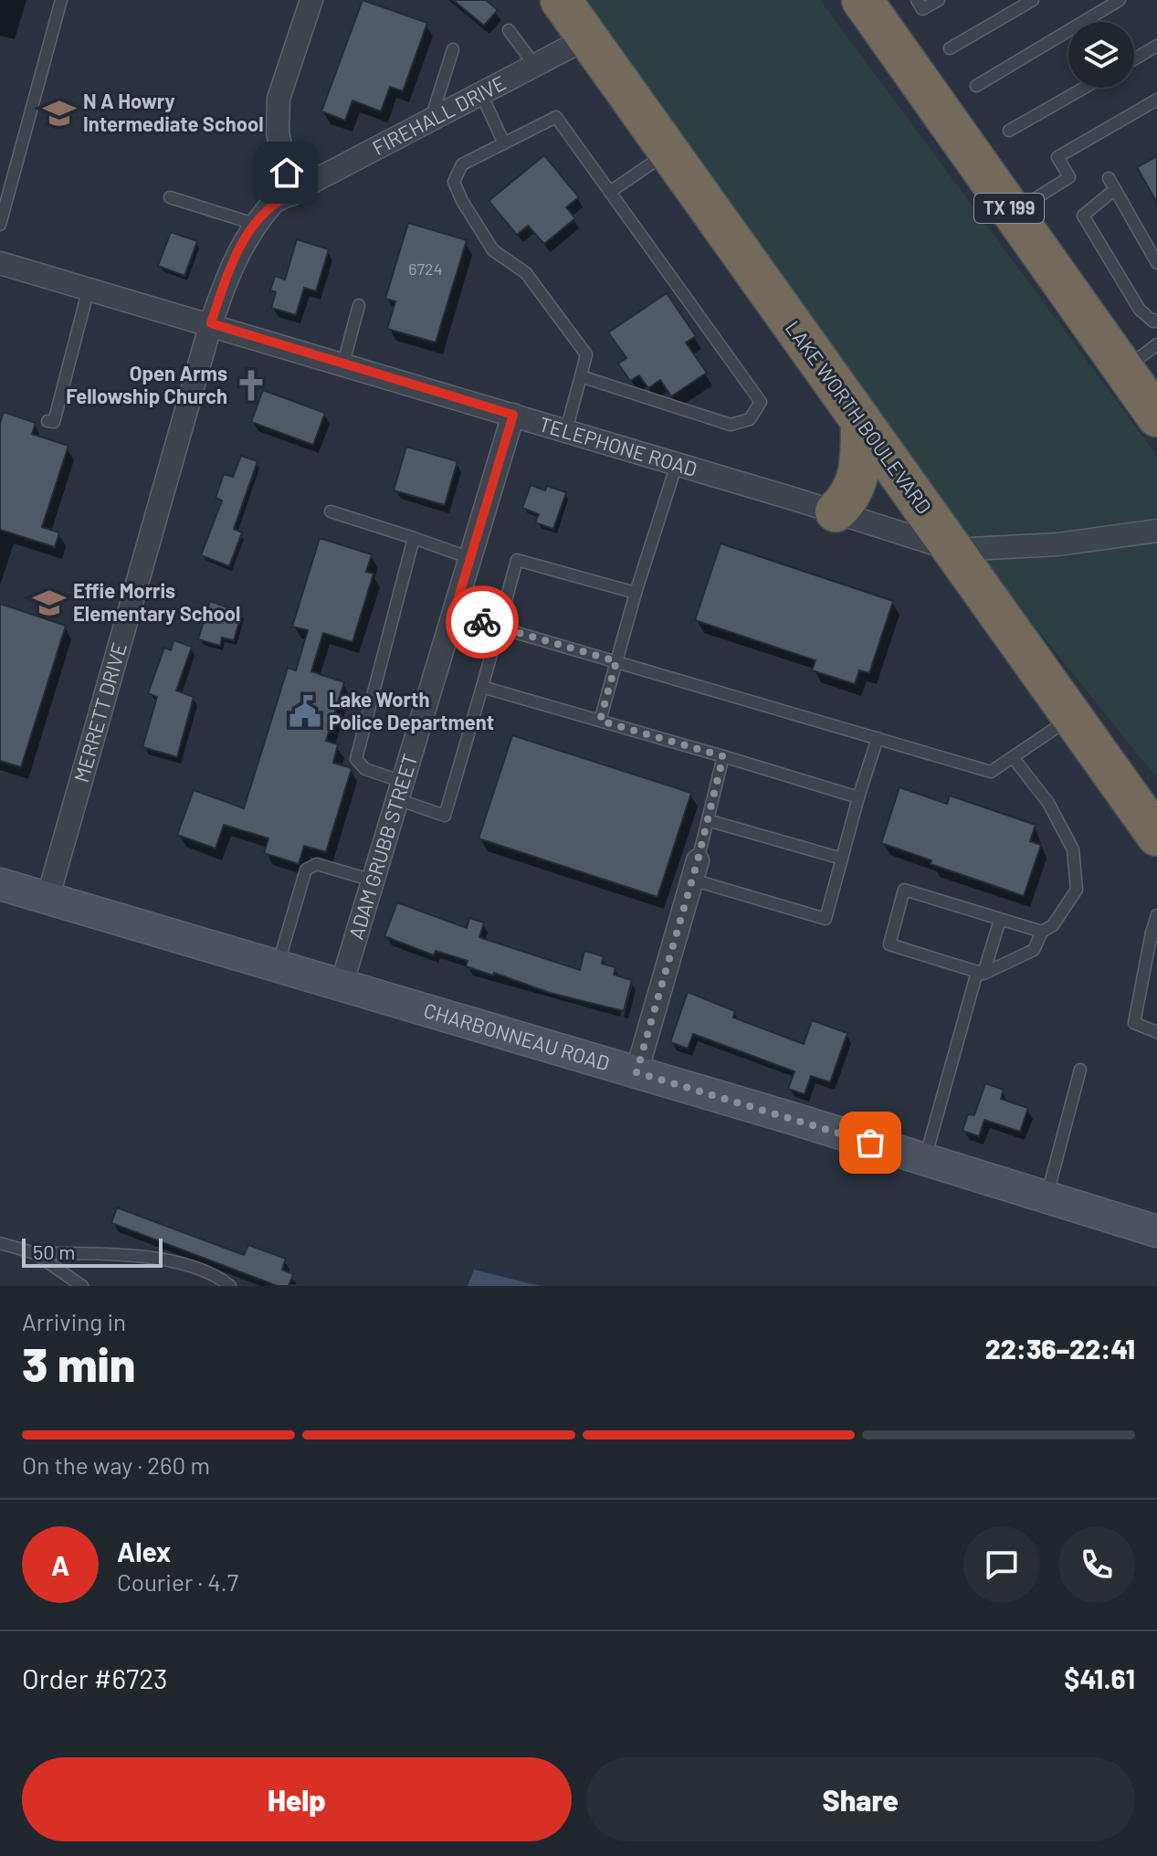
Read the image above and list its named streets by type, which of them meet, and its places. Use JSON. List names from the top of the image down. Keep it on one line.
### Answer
{"streets":{"highway":["TX 199","LAKE WORTH BOULEVARD"],"street":["FIREHALL DRIVE","TELEPHONE ROAD","MERRETT DRIVE","ADAM GRUBB STREET","CHARBONNEAU ROAD"]},"crossings":[["FIREHALL DRIVE","LAKE WORTH BOULEVARD"],["FIREHALL DRIVE","MERRETT DRIVE"],["LAKE WORTH BOULEVARD","TELEPHONE ROAD"],["TELEPHONE ROAD","MERRETT DRIVE"],["TELEPHONE ROAD","ADAM GRUBB STREET"],["MERRETT DRIVE","CHARBONNEAU ROAD"],["ADAM GRUBB STREET","CHARBONNEAU ROAD"]],"places":{"school or university":["N A Howry Intermediate School","Effie Morris Elementary School"],"church":["Open Arms Fellowship Church"],"public building":["Lake Worth Police Department"]},"house_numbers":["6724"],"scale_bar":"50 m","page":{"scale":"50 m","heading":["3 min","Arriving in","22:36–22:41"],"panel":["Alex","Courier · 4.7","Order #6723","$41.61"],"bar":"On the way · 260 m","round":"A","buttons":["Help","Share"]}}
